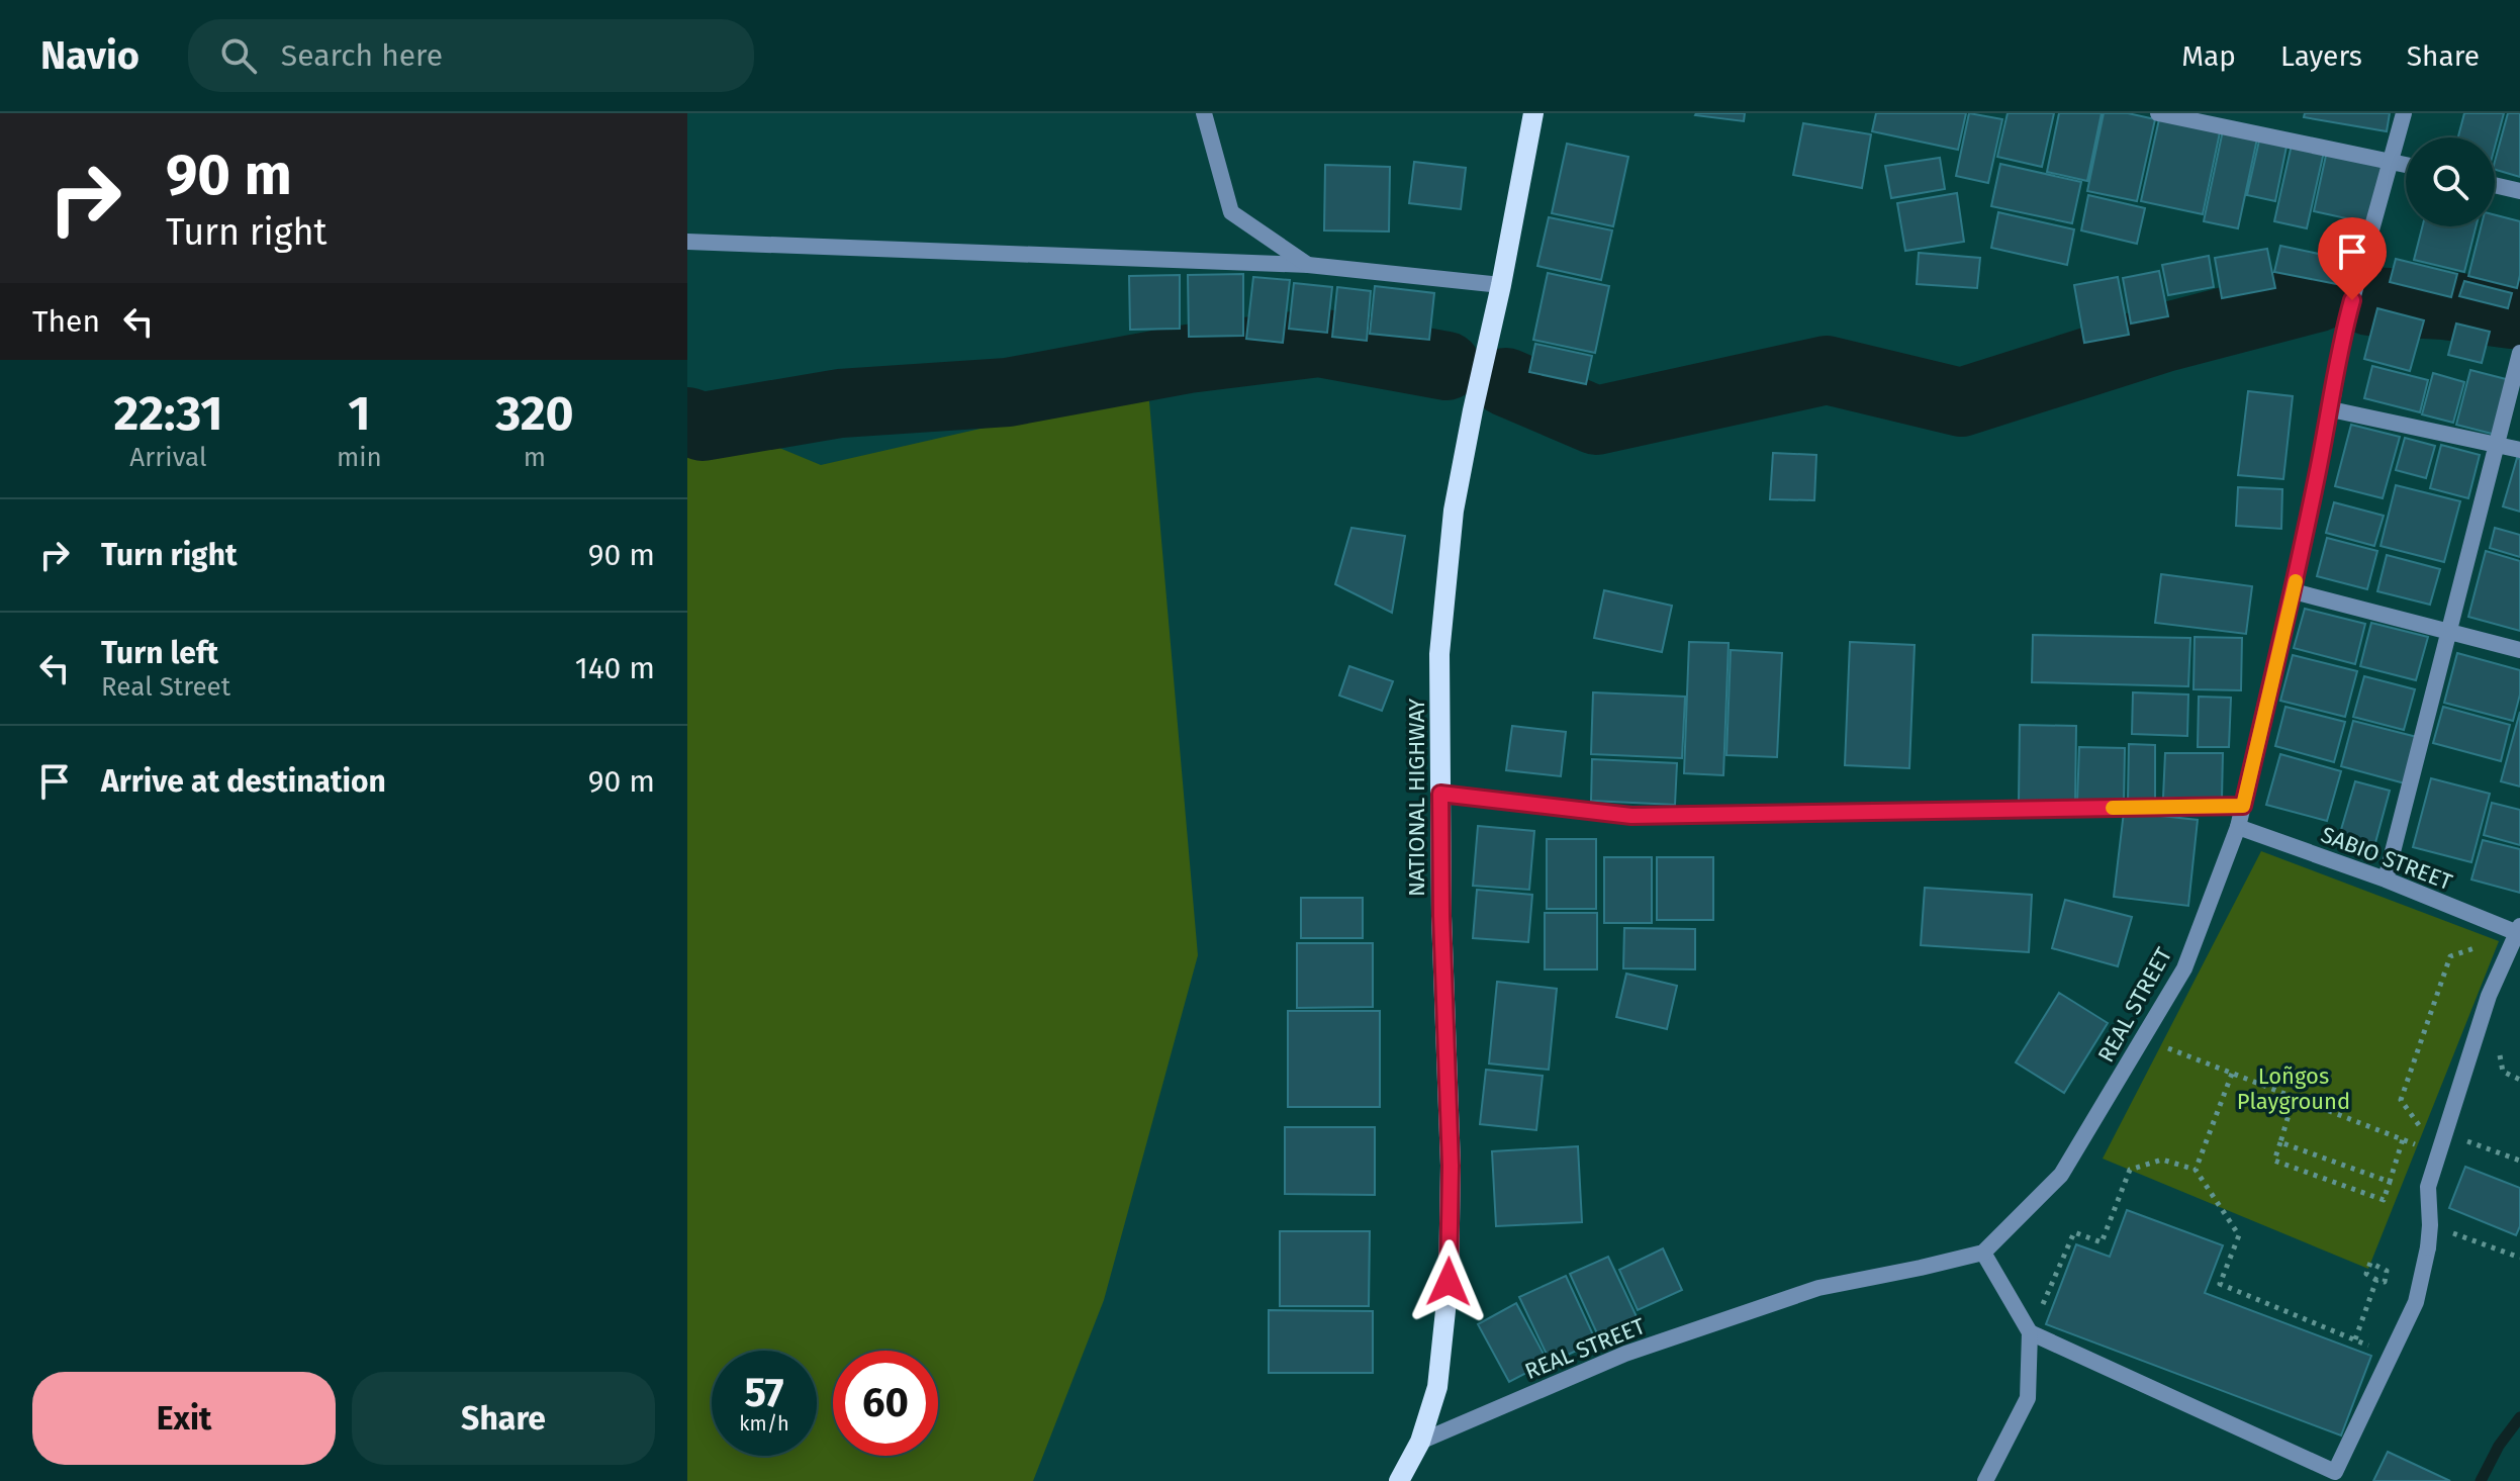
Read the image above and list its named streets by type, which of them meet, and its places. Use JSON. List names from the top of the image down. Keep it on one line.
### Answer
{"streets":{"main road":["NATIONAL HIGHWAY"],"street":["SABIO STREET","REAL STREET"]},"crossings":[["NATIONAL HIGHWAY","REAL STREET"],["SABIO STREET","REAL STREET"]],"parks":["Loñgos Playground"],"page":{"header":"Navio","search":"Search here","nav":["Map","Layers","Share"],"turn":["90 m","Turn right"],"then":"Then","eta":["22:31","Arrival","1","min","320","m"],"list":[{"name":"Turn right","value":"90 m"},{"name":"Turn left","note":"Real Street","value":"140 m"},{"name":"Arrive at destination","value":"90 m"}],"speed":"57 km/h","limit":"60","buttons":["Exit","Share"]}}
